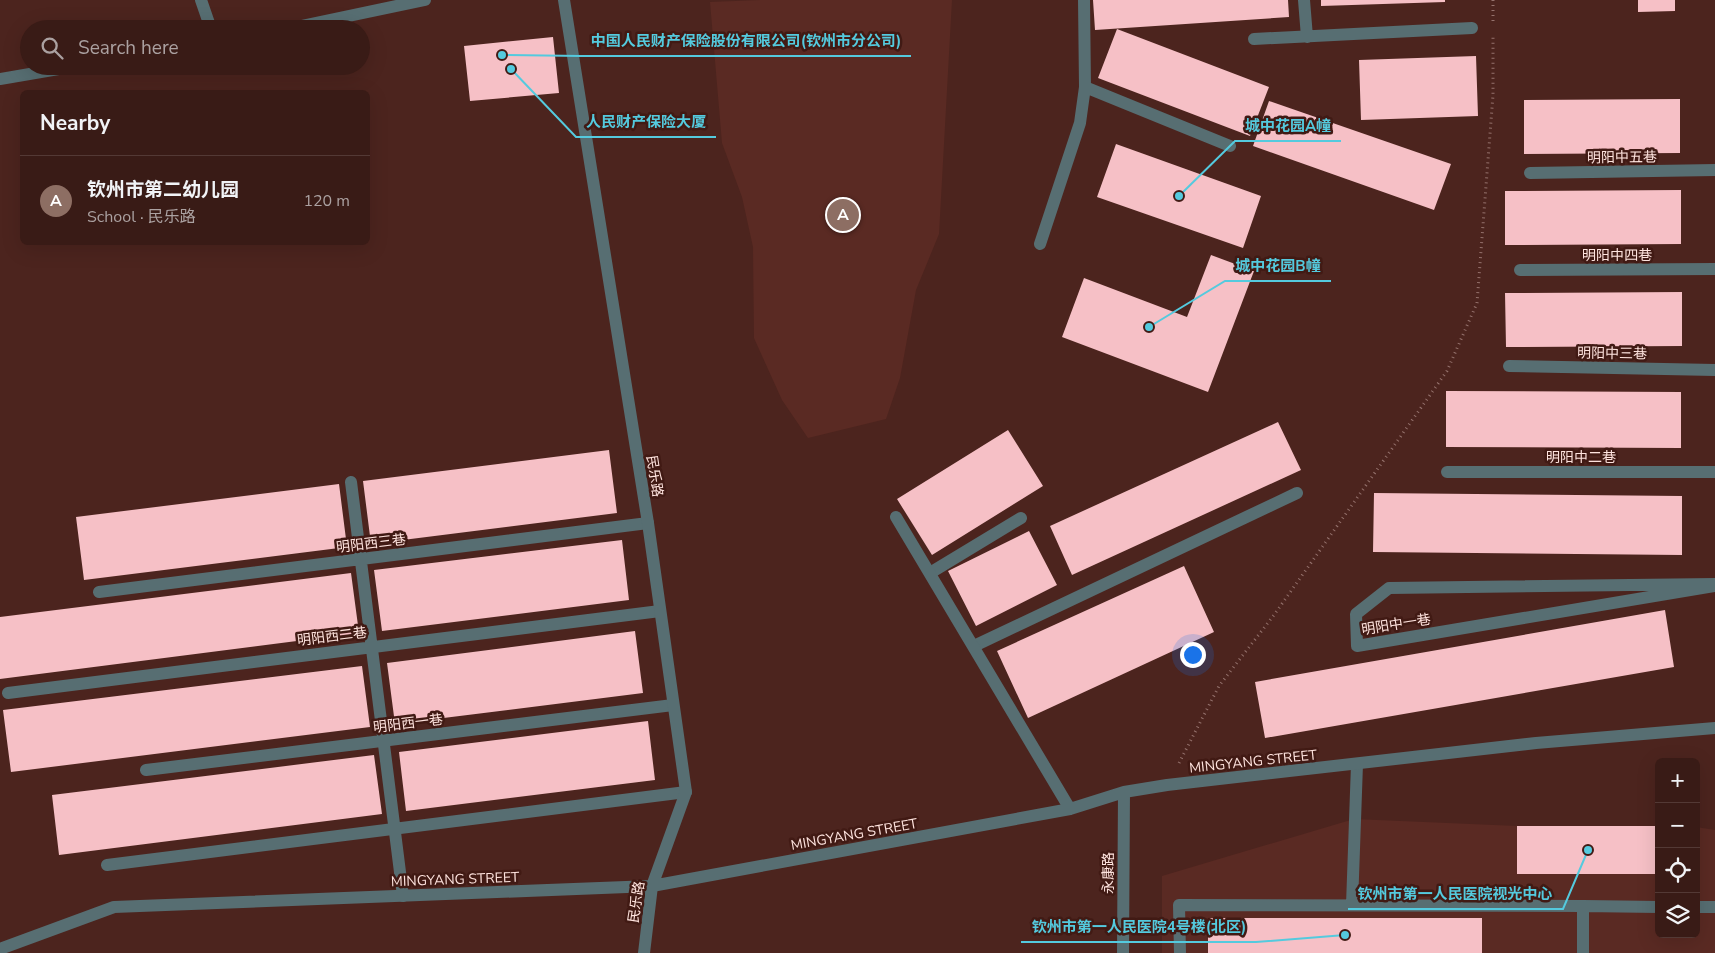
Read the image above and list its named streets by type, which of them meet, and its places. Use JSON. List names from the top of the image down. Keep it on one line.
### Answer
{"streets":{"street":["明阳中五巷","明阳中四巷","明阳中三巷","明阳中二巷","民乐路","明阳西三巷","明阳中一巷","明阳西二巷","明阳西一巷","MINGYANG STREET","永康路"]},"crossings":[["民乐路","明阳西三巷"],["民乐路","明阳西二巷"],["民乐路","明阳西一巷"],["民乐路","MINGYANG STREET"],["MINGYANG STREET","永康路"]],"places":["中国人民财产保险股份有限公司(钦州市分公司)","人民财产保险大厦","城中花园A幢","城中花园B幢","钦州市第一人民医院视光中心","钦州市第一人民医院4号楼(北区)"],"page":{"search":"Search here","heading":"Nearby","list":[{"mark":"A","name":"钦州市第二幼儿园","note":"School · 民乐路","value":"120 m"}],"pins":"A","map_buttons":["+","−"]}}
